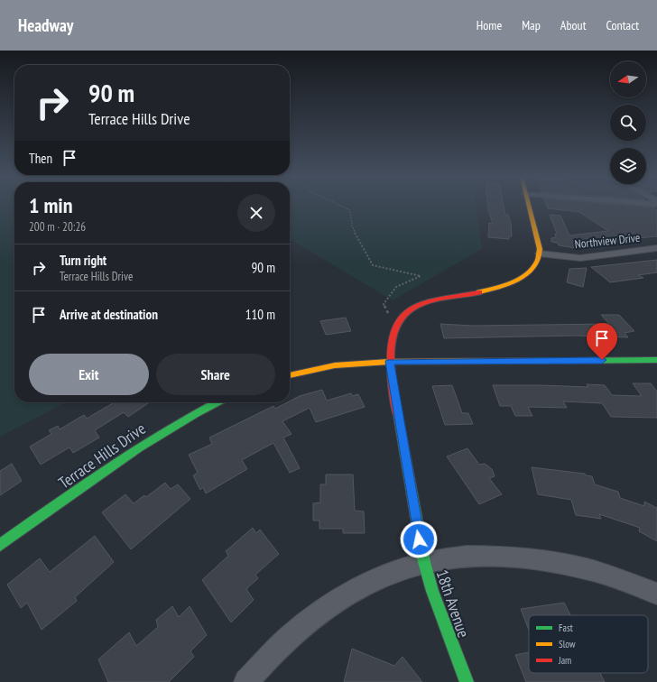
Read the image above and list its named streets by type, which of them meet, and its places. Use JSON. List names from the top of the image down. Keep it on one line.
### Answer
{"streets":{"street":["Northview Drive","Terrace Hills Drive","18th Avenue"]},"crossings":[["Northview Drive","18th Avenue"]],"legend":["Fast","Slow","Jam"],"north":"left","page":{"header":"Headway","nav":["Home","Map","About","Contact"],"turn":["90 m","Terrace Hills Drive"],"then":"Then","heading":["1 min","200 m · 20:26"],"list":[{"name":"Turn right","note":"Terrace Hills Drive","value":"90 m"},{"name":"Arrive at destination","value":"110 m"}],"buttons":["Exit","Share"]}}
